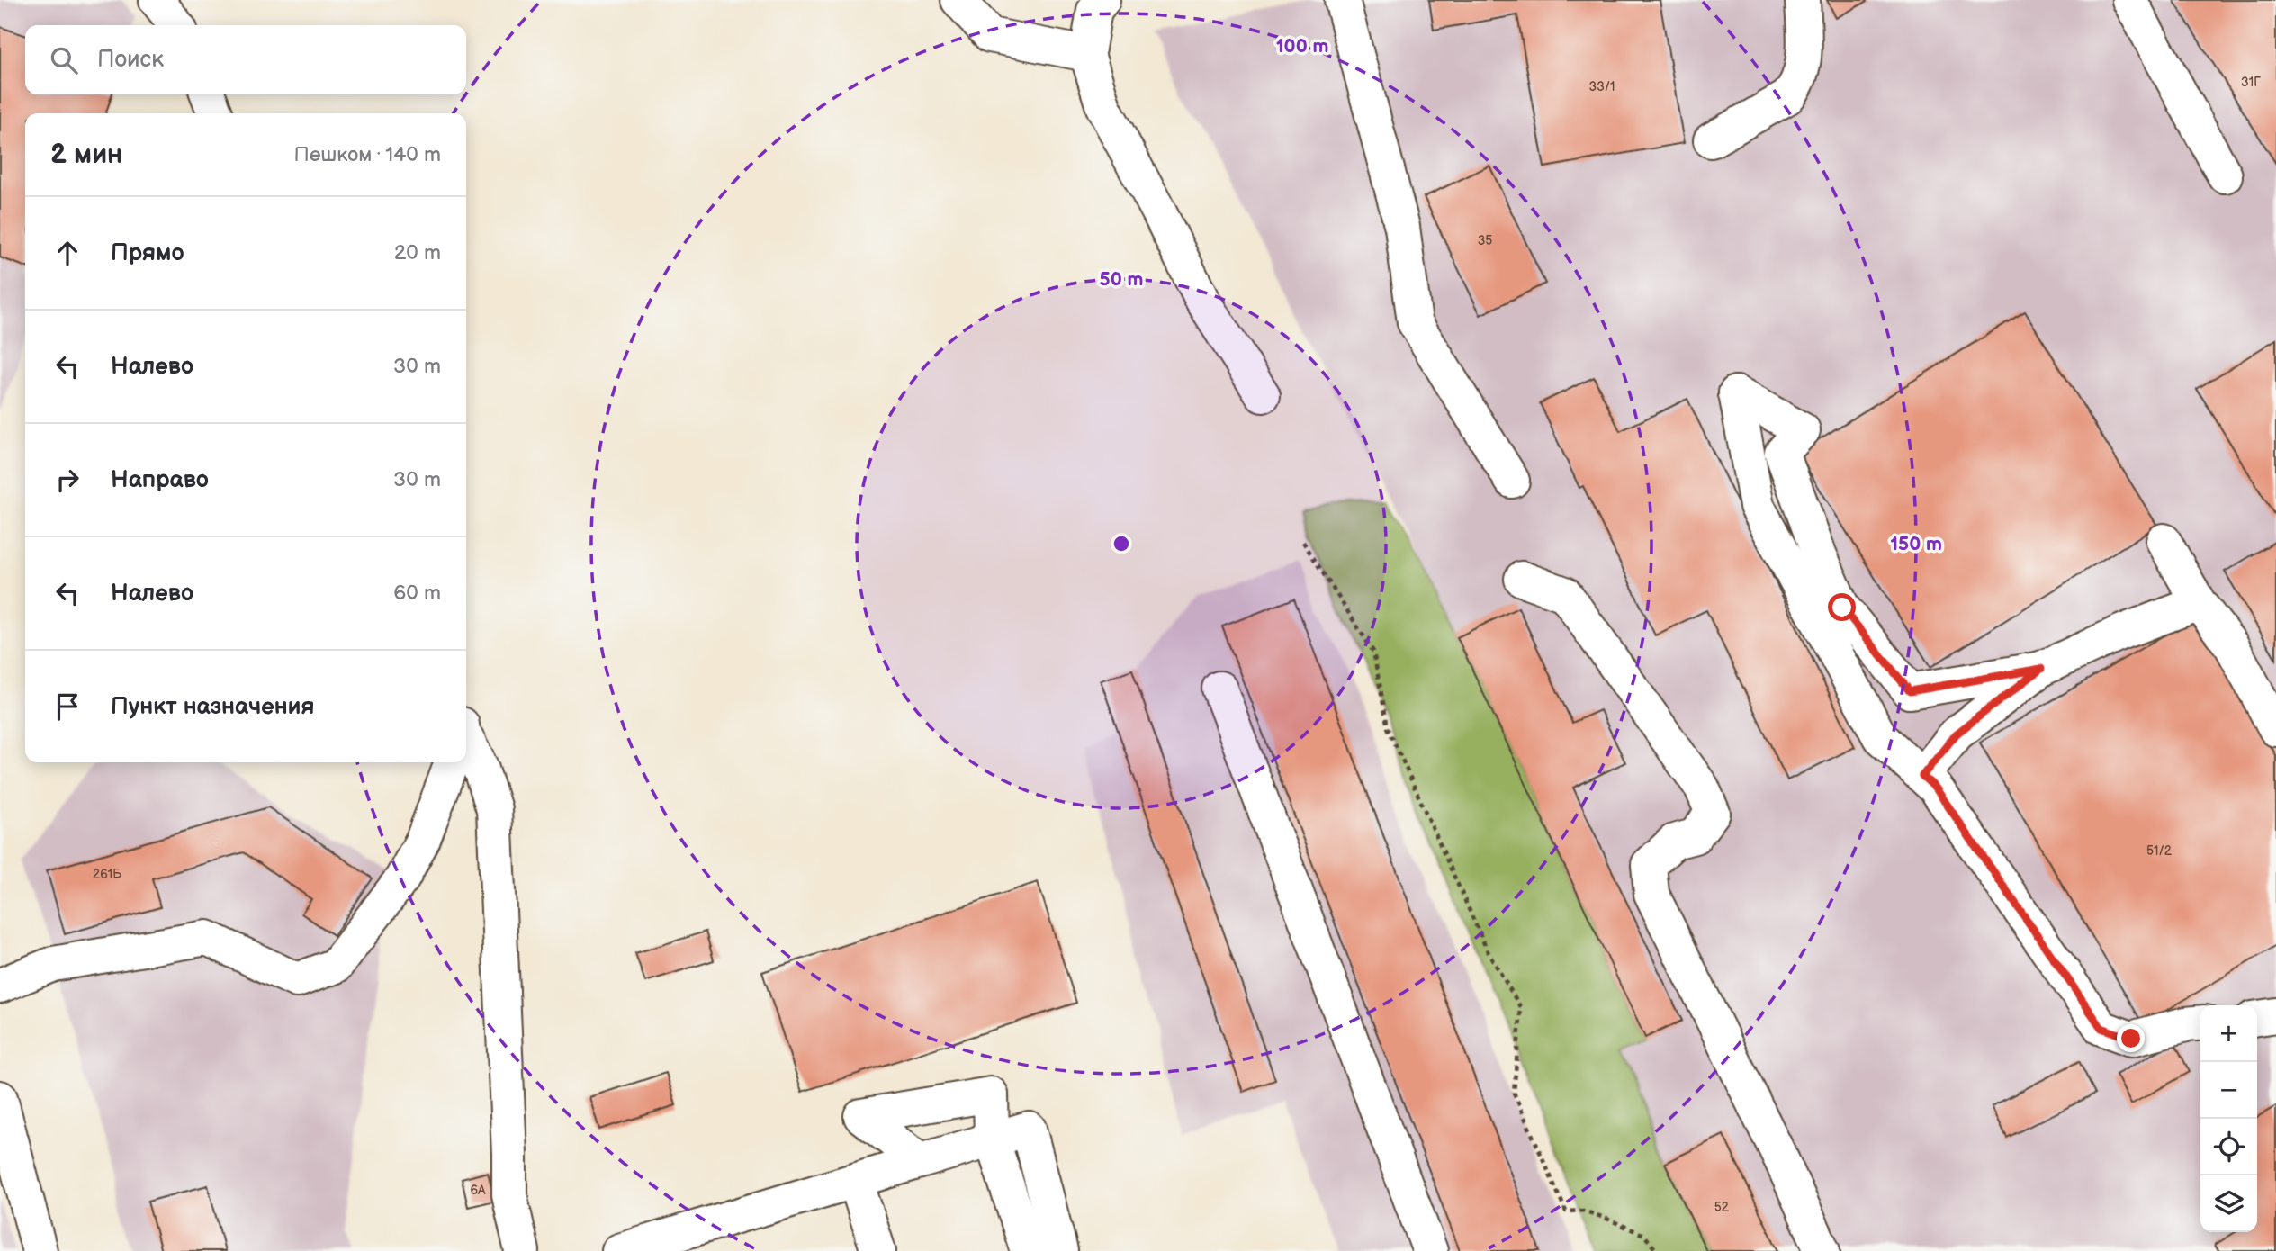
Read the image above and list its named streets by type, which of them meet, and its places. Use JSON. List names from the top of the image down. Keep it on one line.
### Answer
{"house_numbers":["31Г","33/1","35","51/2","261Б","6А","52"],"page":{"search":"Поиск","heading":["2 мин","Пешком · 140 m"],"list":[["Прямо","20 m"],["Налево","30 m"],["Направо","30 m"],["Налево","60 m"],"Пункт назначения"],"map_buttons":["+","−"]},"rings":["100 m","50 m","150 m"]}
